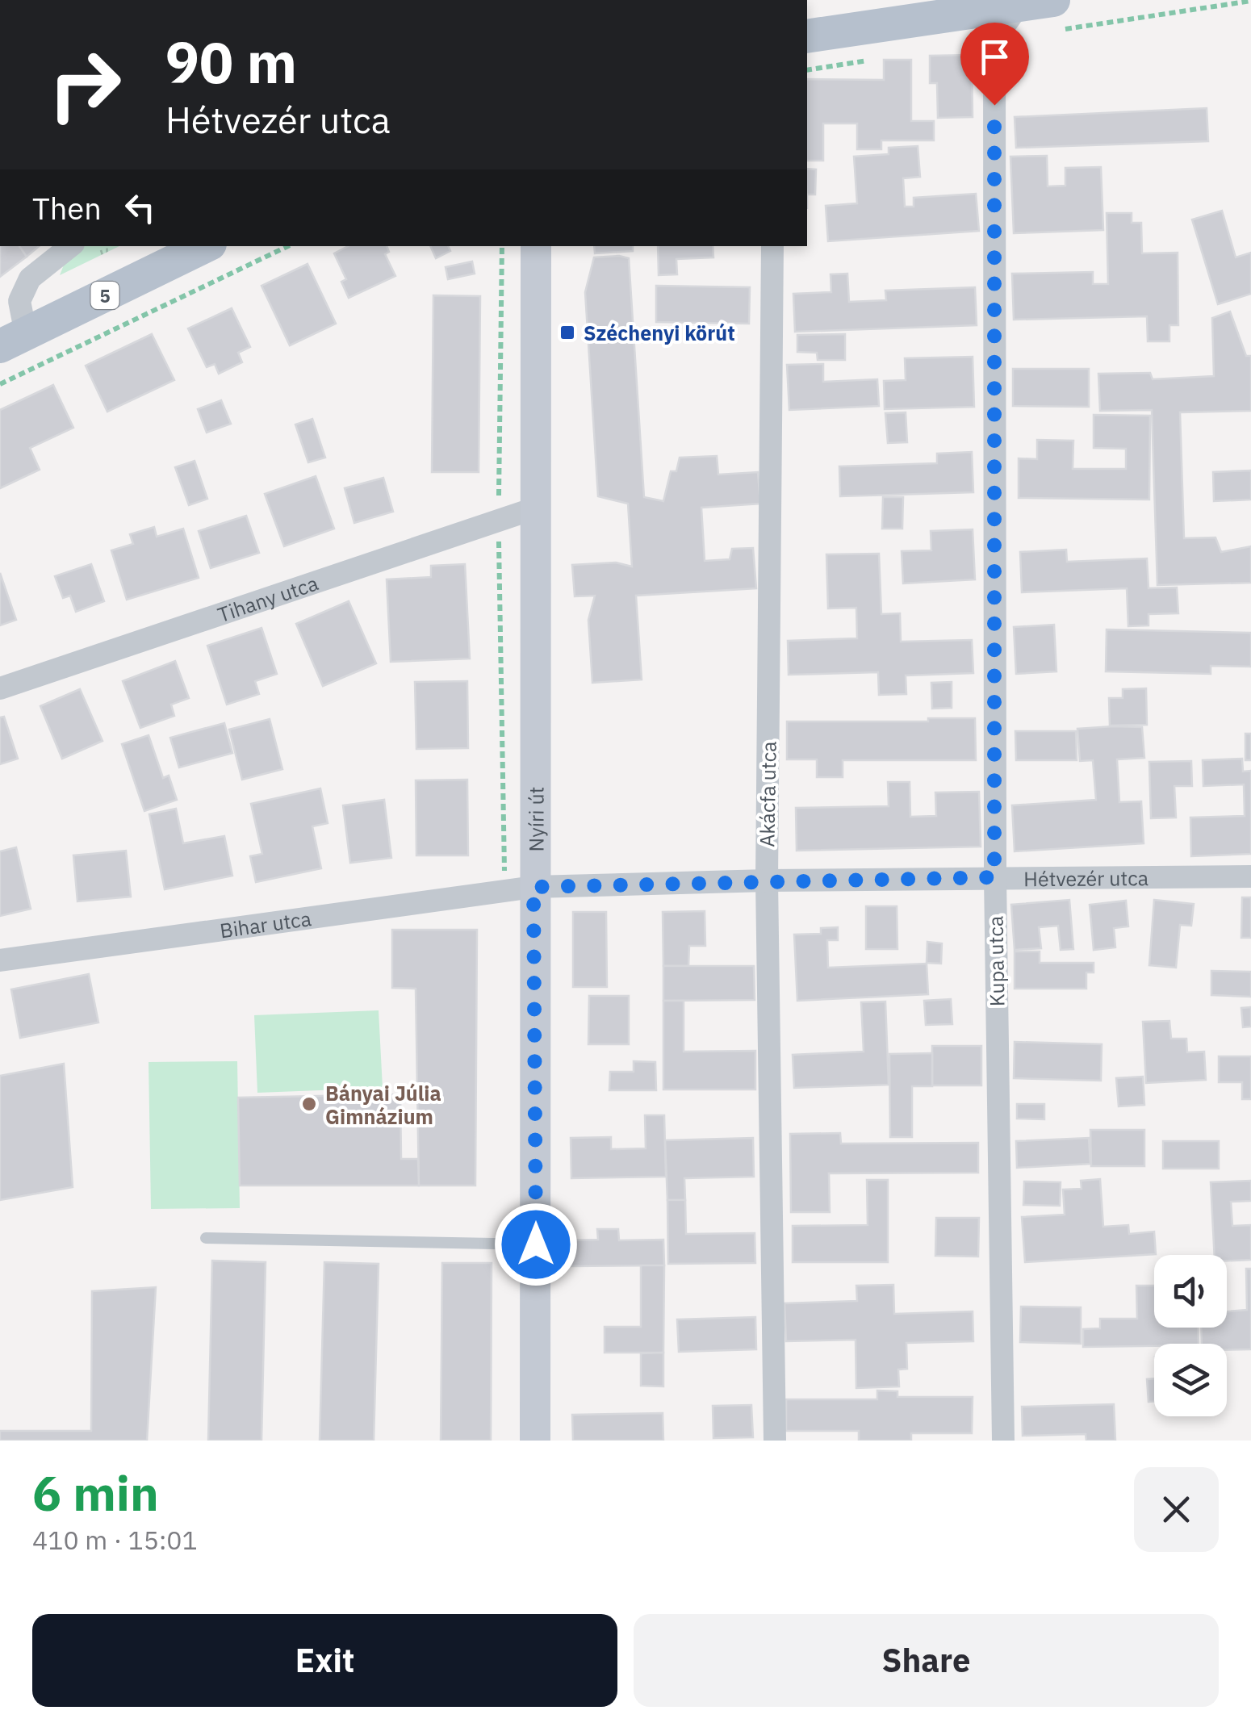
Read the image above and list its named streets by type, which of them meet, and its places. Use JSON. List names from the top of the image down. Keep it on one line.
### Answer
{"streets":{"main road":["5"],"street":["Tihany utca","Akácfa utca","Nyíri út","Hétvezér utca","Bihar utca","Kupa utca"]},"crossings":[["Tihany utca","Nyíri út"],["Akácfa utca","Hétvezér utca"],["Nyíri út","Hétvezér utca"],["Nyíri út","Bihar utca"],["Hétvezér utca","Bihar utca"],["Hétvezér utca","Kupa utca"]],"places":{"transit":["Széchenyi körút"],"other":["Bányai Júlia Gimnázium"]},"page":{"turn":["90 m","Hétvezér utca"],"then":"Then","heading":["6 min","410 m · 15:01"],"buttons":["Exit","Share"]}}
